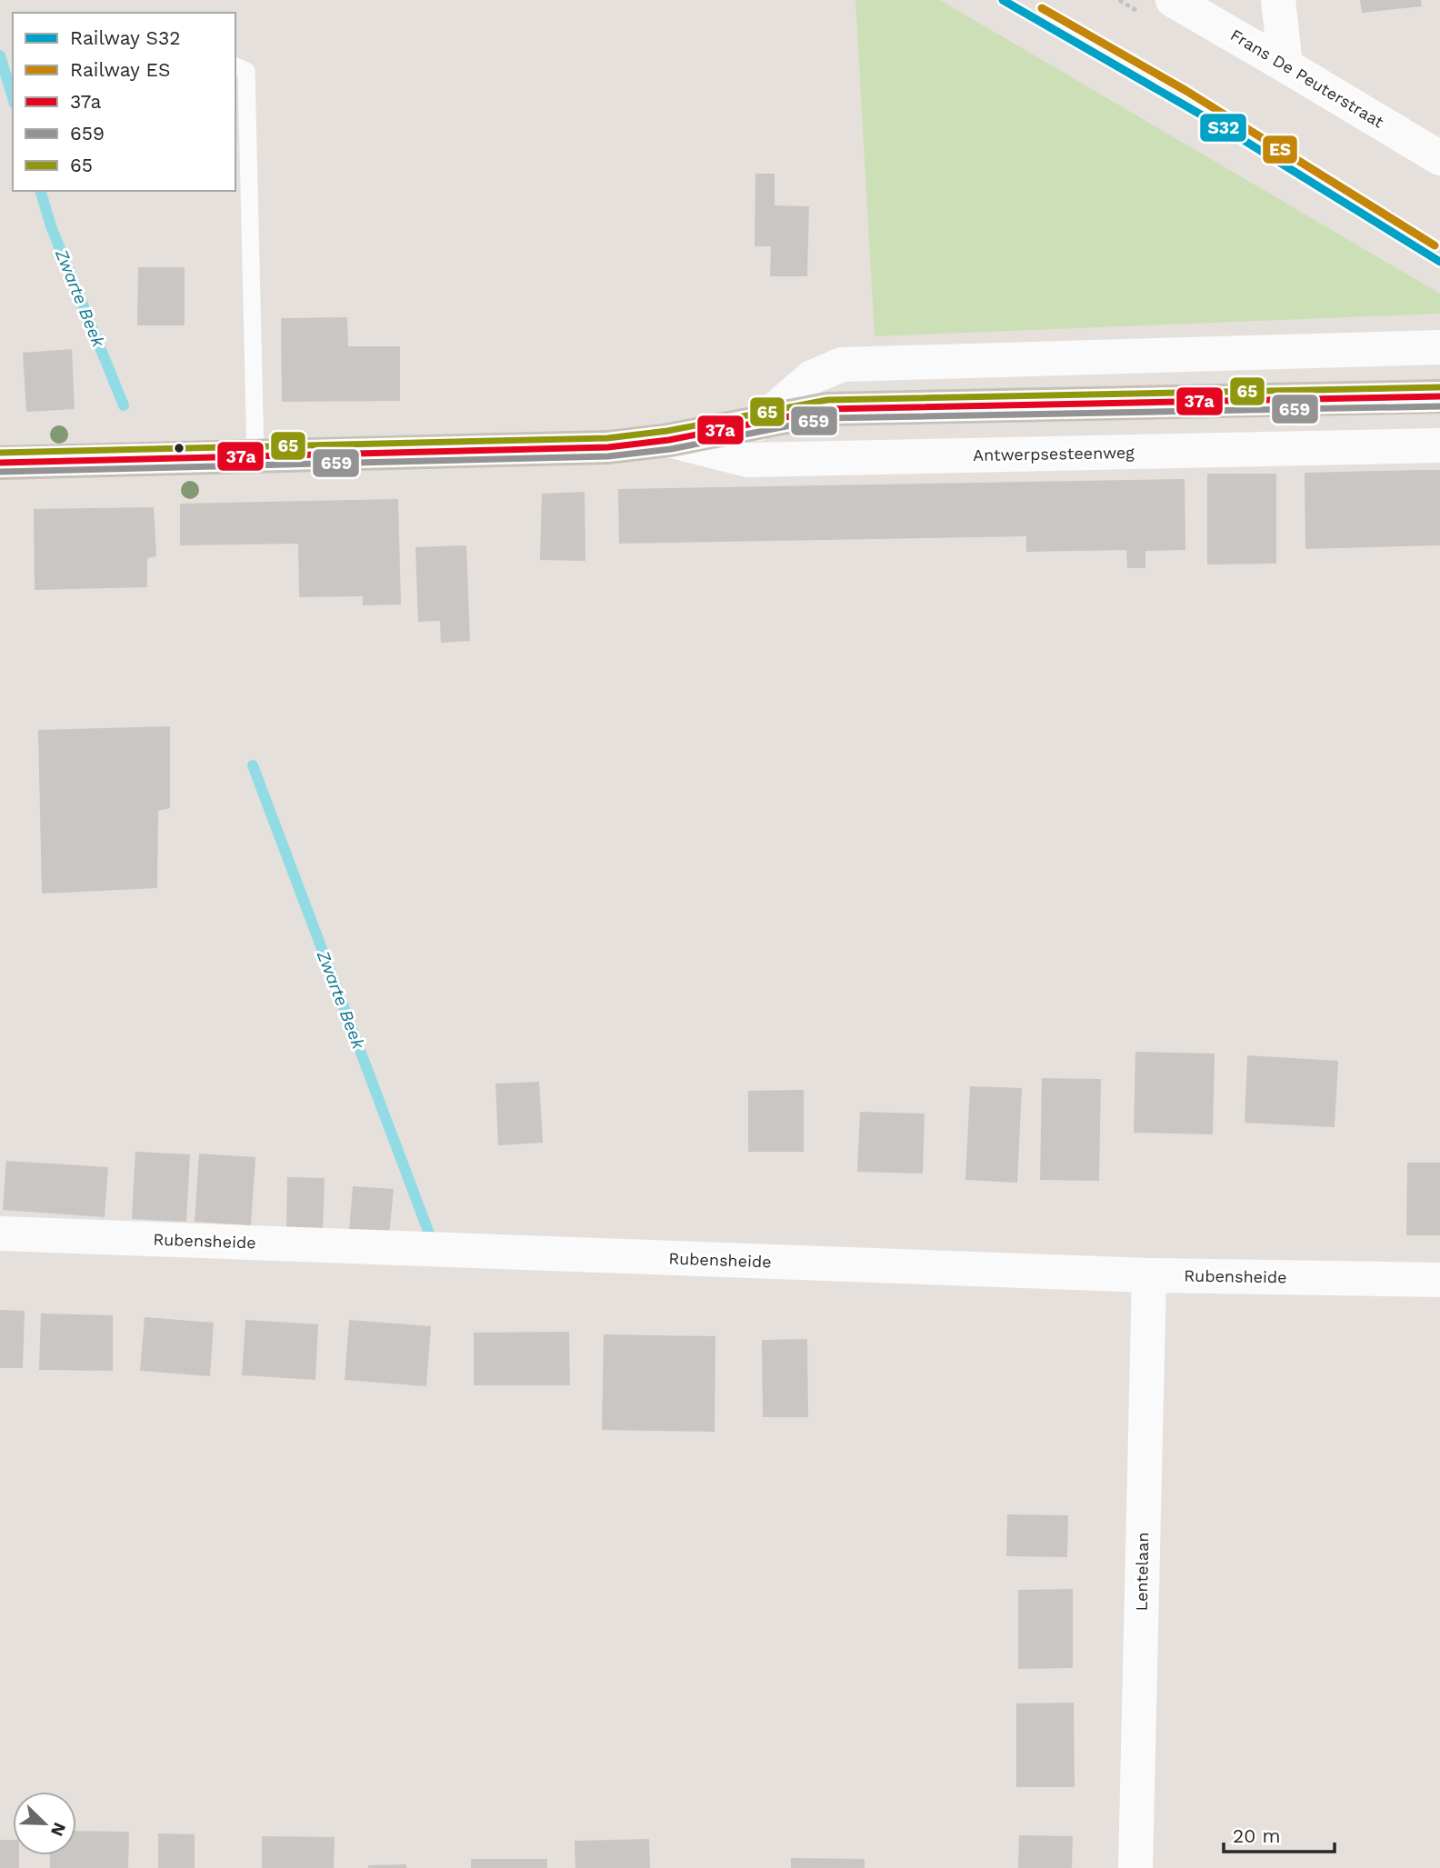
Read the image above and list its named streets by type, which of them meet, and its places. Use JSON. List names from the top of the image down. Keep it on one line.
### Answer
{"streets":{"main road":["Antwerpsesteenweg"],"street":["Frans De Peuterstraat","Rubensheide","Lentelaan"]},"crossings":[["Rubensheide","Lentelaan"]],"water":["Zwarte Beek"],"lines":["rail line S32","rail line ES","transit line 65","transit line 37a","transit line 659"],"legend":["Railway S32","Railway ES","37a","659","65"],"scale_bar":"20 m","north":"bottom right"}
